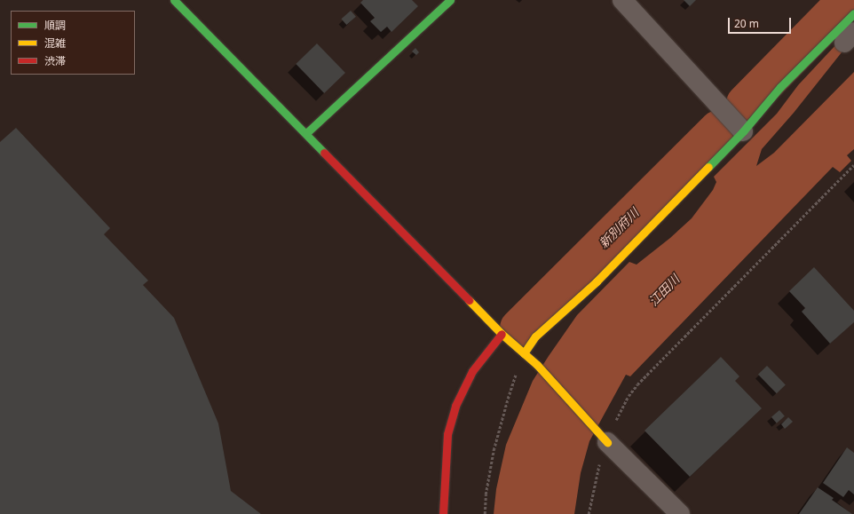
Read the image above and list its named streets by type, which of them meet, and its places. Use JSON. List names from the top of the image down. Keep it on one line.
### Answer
{"water":["新別府川","江田川"],"legend":["順調","混雑","渋滞"],"scale_bar":"20 m"}
